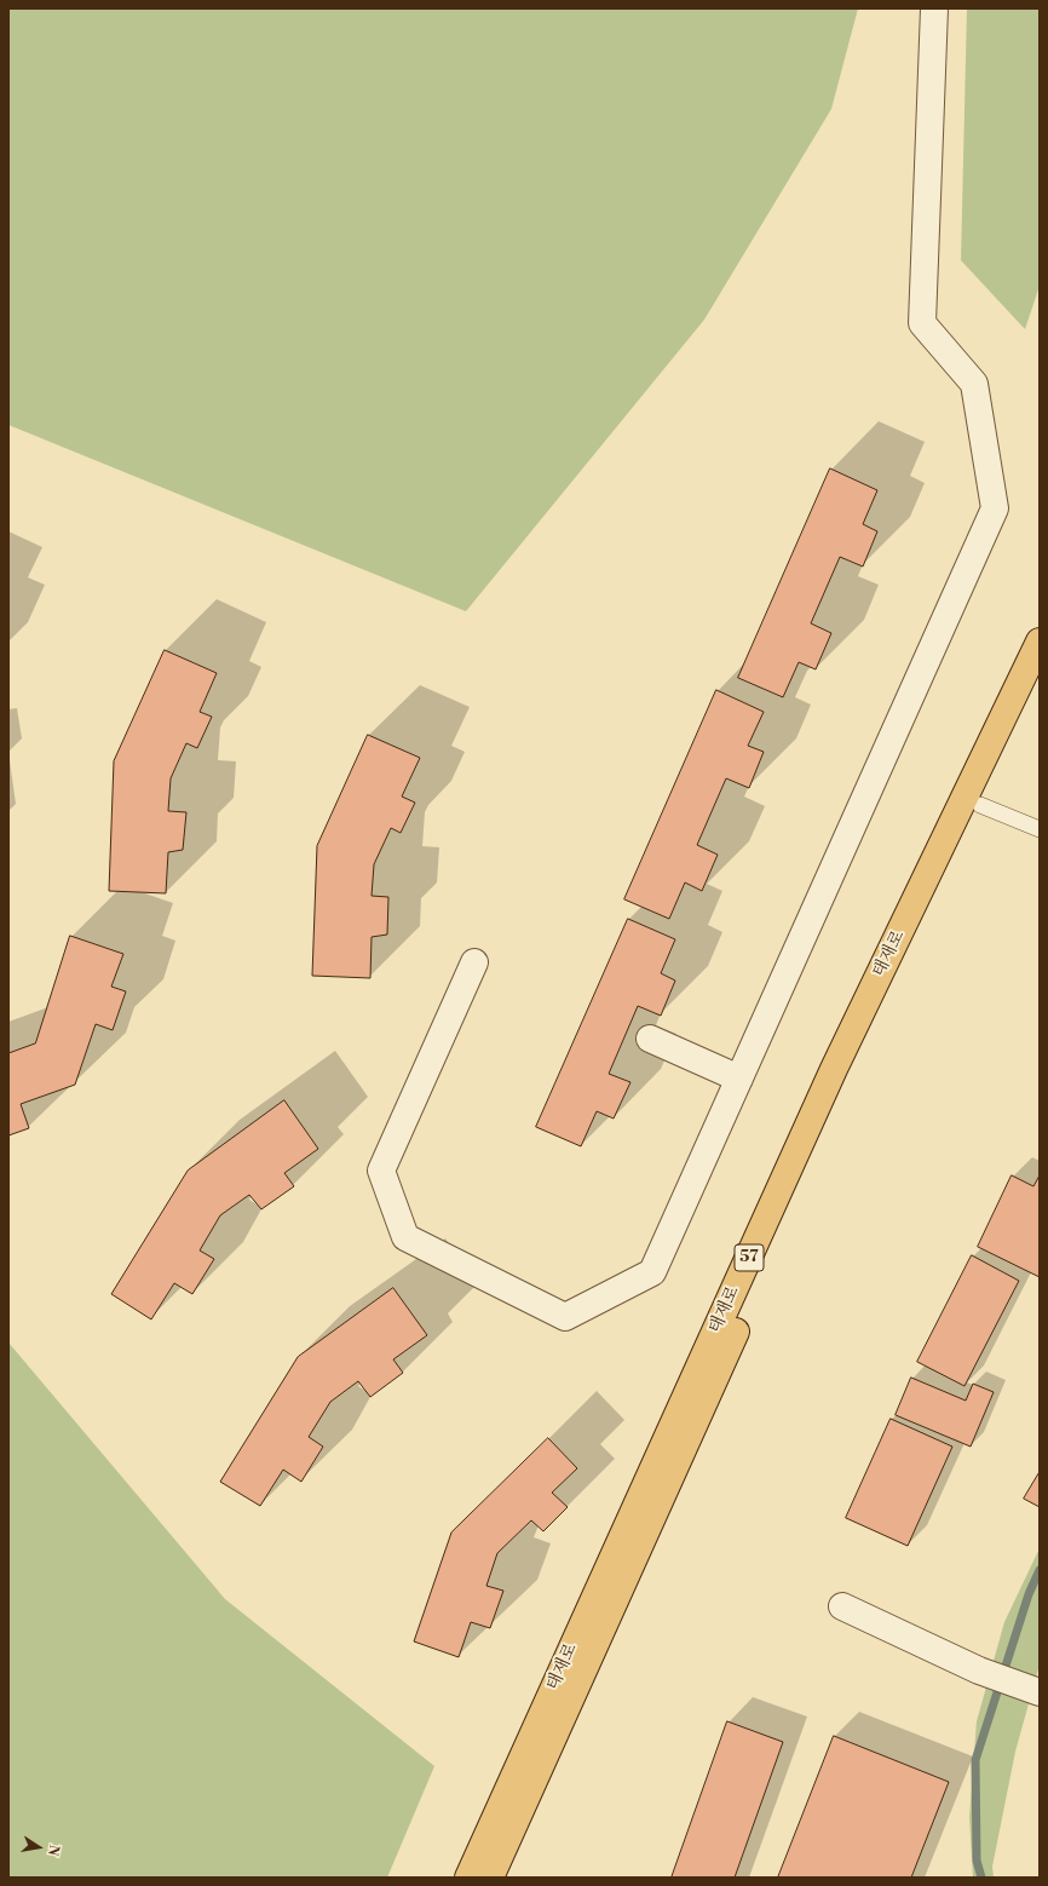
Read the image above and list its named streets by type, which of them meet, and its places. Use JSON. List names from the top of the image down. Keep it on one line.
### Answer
{"streets":{"main road":["태재로","57"]},"north":"right"}
